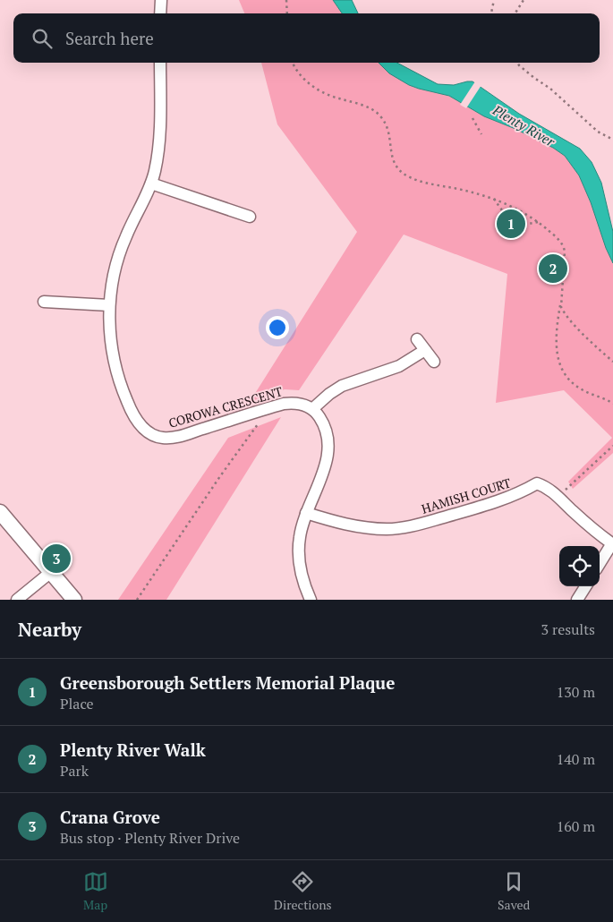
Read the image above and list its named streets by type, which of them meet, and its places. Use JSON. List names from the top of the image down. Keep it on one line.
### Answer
{"streets":{"street":["COROWA CRESCENT","HAMISH COURT"]},"water":["Plenty River"],"page":{"search":"Search here","pins":["1","2","3"],"heading":["Nearby","3 results"],"list":[{"mark":"1","name":"Greensborough Settlers Memorial Plaque","note":"Place","value":"130 m"},{"mark":"2","name":"Plenty River Walk","note":"Park","value":"140 m"},{"mark":"3","name":"Crana Grove","note":"Bus stop · Plenty River Drive","value":"160 m"}],"nav":["Map","Directions","Saved"]}}
